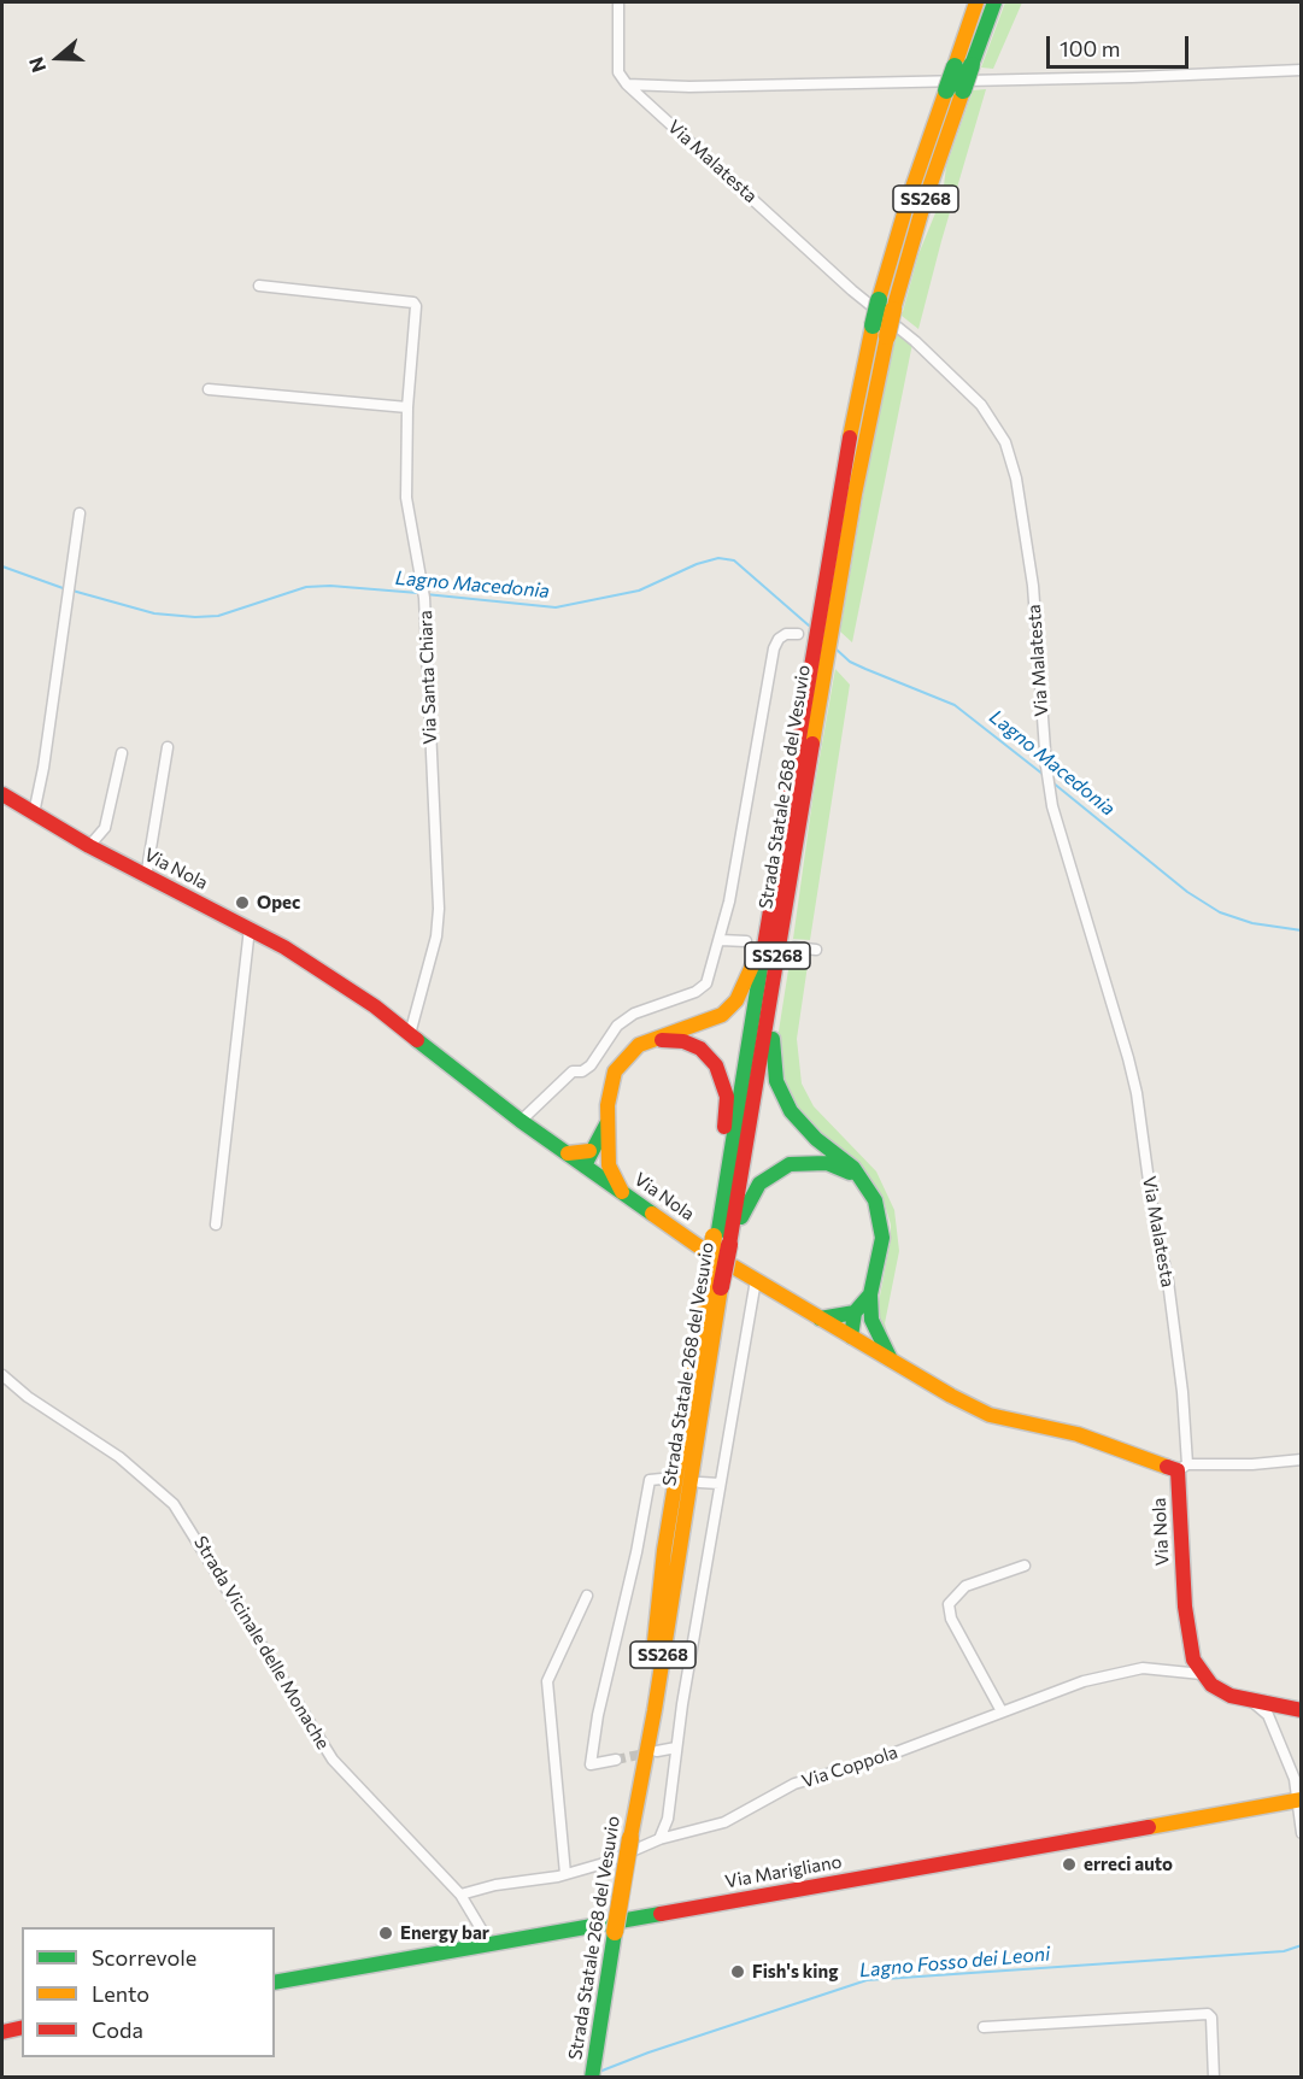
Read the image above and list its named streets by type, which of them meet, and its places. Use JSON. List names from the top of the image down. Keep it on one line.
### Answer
{"streets":{"main road":["SS268","Strada Statale 268 del Vesuvio","Via Nola","Via Marigliano"],"street":["Via Malatesta","Via Santa Chiara","Strada Vicinale delle Monache","Via Coppola"]},"crossings":[["Via Malatesta","Via Nola"],["SS268","Strada Statale 268 del Vesuvio"],["SS268","Via Nola"],["Via Santa Chiara","Via Nola"],["Via Nola","Via Coppola"],["Strada Vicinale delle Monache","Via Coppola"],["Strada Vicinale delle Monache","Via Marigliano"]],"water":["Lagno Macedonia","Lagno Fosso dei Leoni"],"places":["Opec","erreci auto","Energy bar","Fish's king"],"legend":["Scorrevole","Lento","Coda"],"scale_bar":"100 m","north":"left"}
